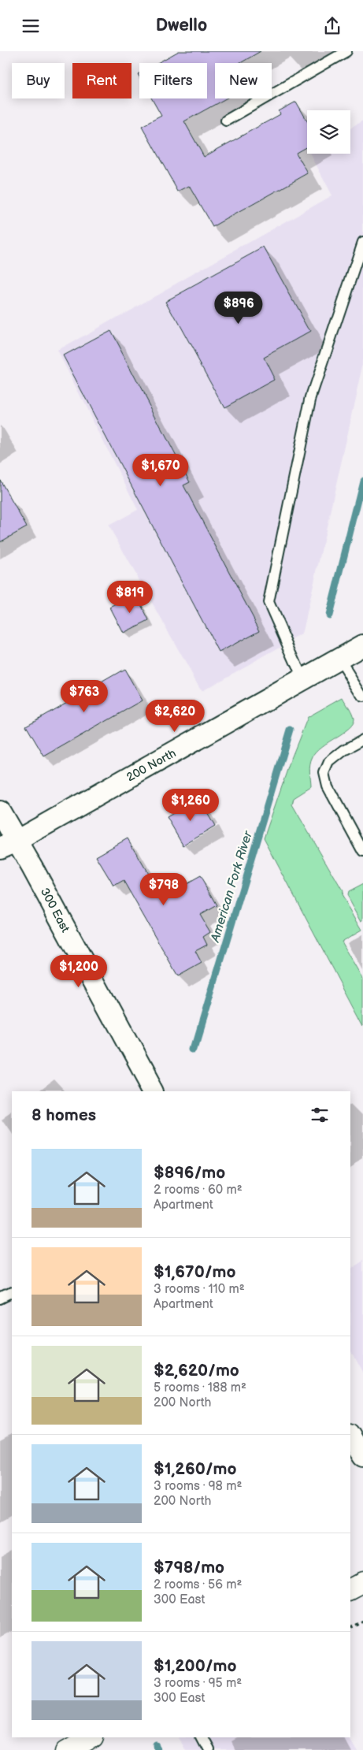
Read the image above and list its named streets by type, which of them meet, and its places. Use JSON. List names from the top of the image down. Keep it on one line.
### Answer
{"streets":{"street":["200 North","300 East"]},"crossings":[["200 North","300 East"]],"water":["American Fork River"],"page":{"header":"Dwello","chip":["Buy","Rent","Filters","New"],"price":["$896","$1,670","$819","$763","$2,620","$1,260","$798","$1,200"],"heading":"8 homes","list":[{"name":"$896/mo","note":"2 rooms · 60 m² · Apartment"},{"name":"$1,670/mo","note":"3 rooms · 110 m² · Apartment"},{"name":"$2,620/mo","note":"5 rooms · 188 m² · 200 North"},{"name":"$1,260/mo","note":"3 rooms · 98 m² · 200 North"},{"name":"$798/mo","note":"2 rooms · 56 m² · 300 East"},{"name":"$1,200/mo","note":"3 rooms · 95 m² · 300 East"}]}}
